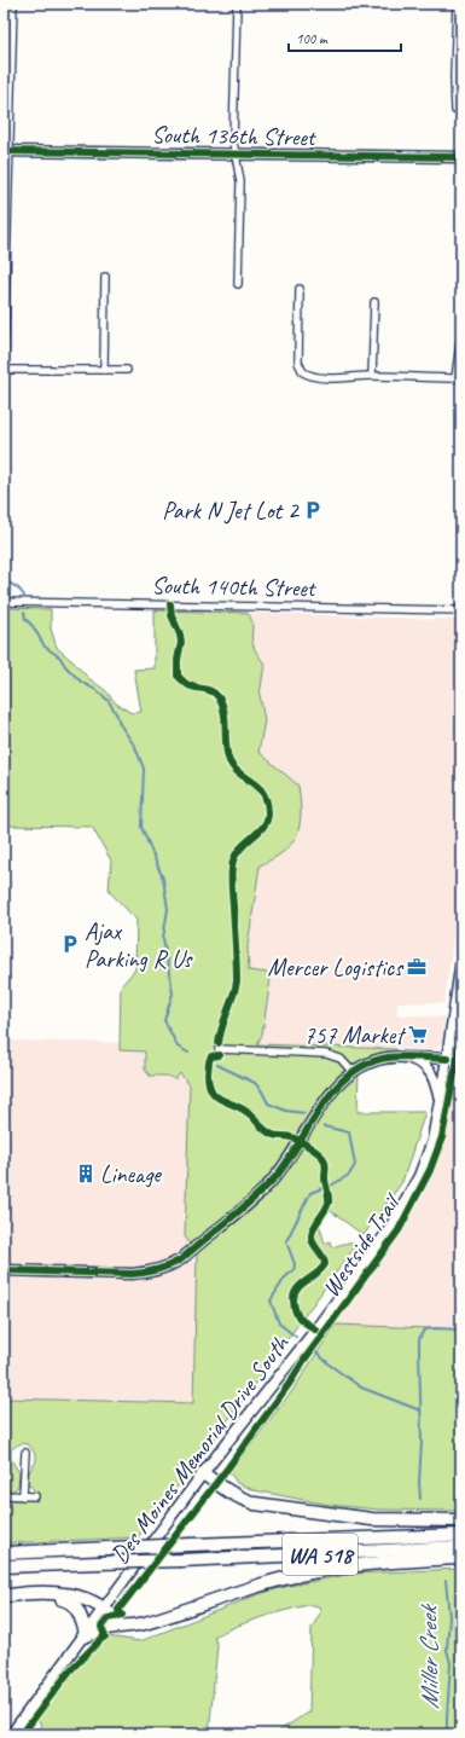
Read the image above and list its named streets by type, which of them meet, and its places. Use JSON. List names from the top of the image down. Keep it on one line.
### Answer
{"streets":{"highway":["WA 518"],"street":["South 136th Street","South 140th Street","Des Moines Memorial Drive South"],"cycle path":["Westside Trail"]},"water":["Miller Creek"],"places":{"parking":["Park N Jet Lot 2","Ajax Parking R Us"],"office":["Mercer Logistics"],"supermarket":["757 Market"],"building":["Lineage"]},"scale_bar":"100 m"}
